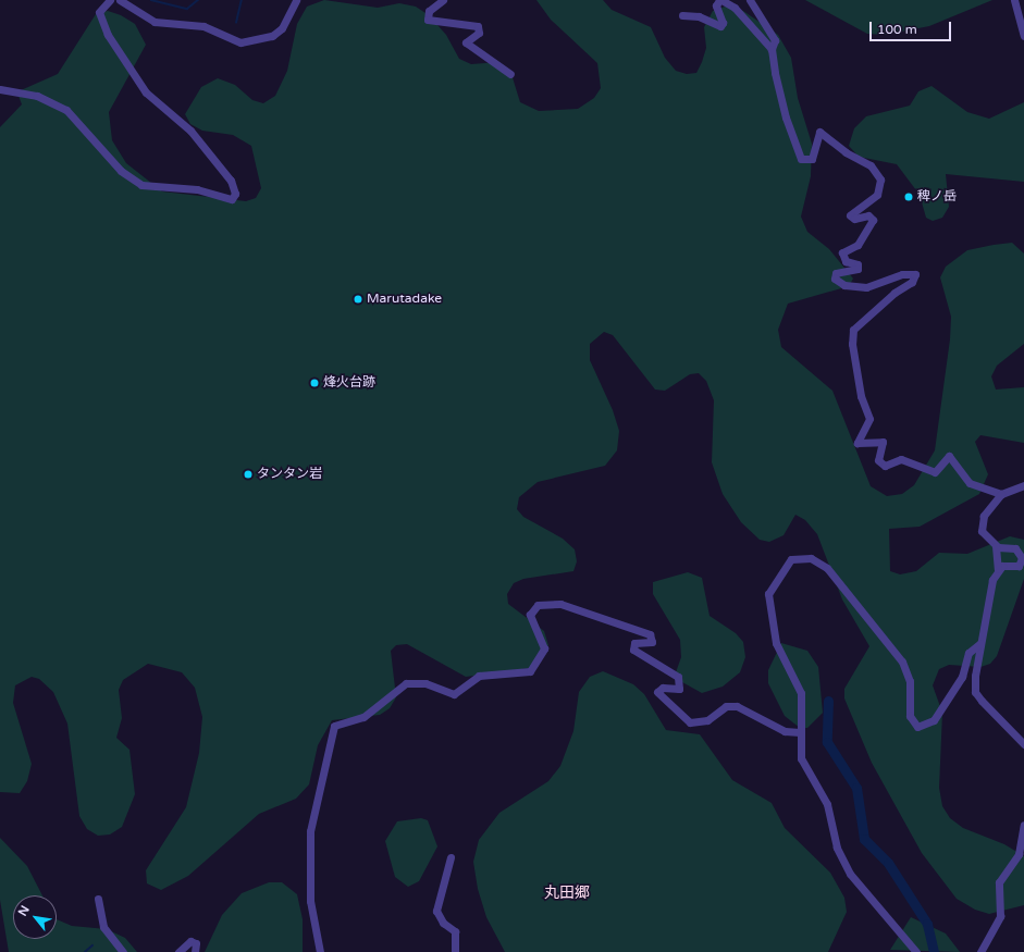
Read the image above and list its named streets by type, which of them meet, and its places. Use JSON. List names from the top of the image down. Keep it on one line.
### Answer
{"districts":["丸田郷"],"places":["稗ノ岳","Marutadake","烽火台跡","タンタン岩"],"scale_bar":"100 m","north":"top left"}
